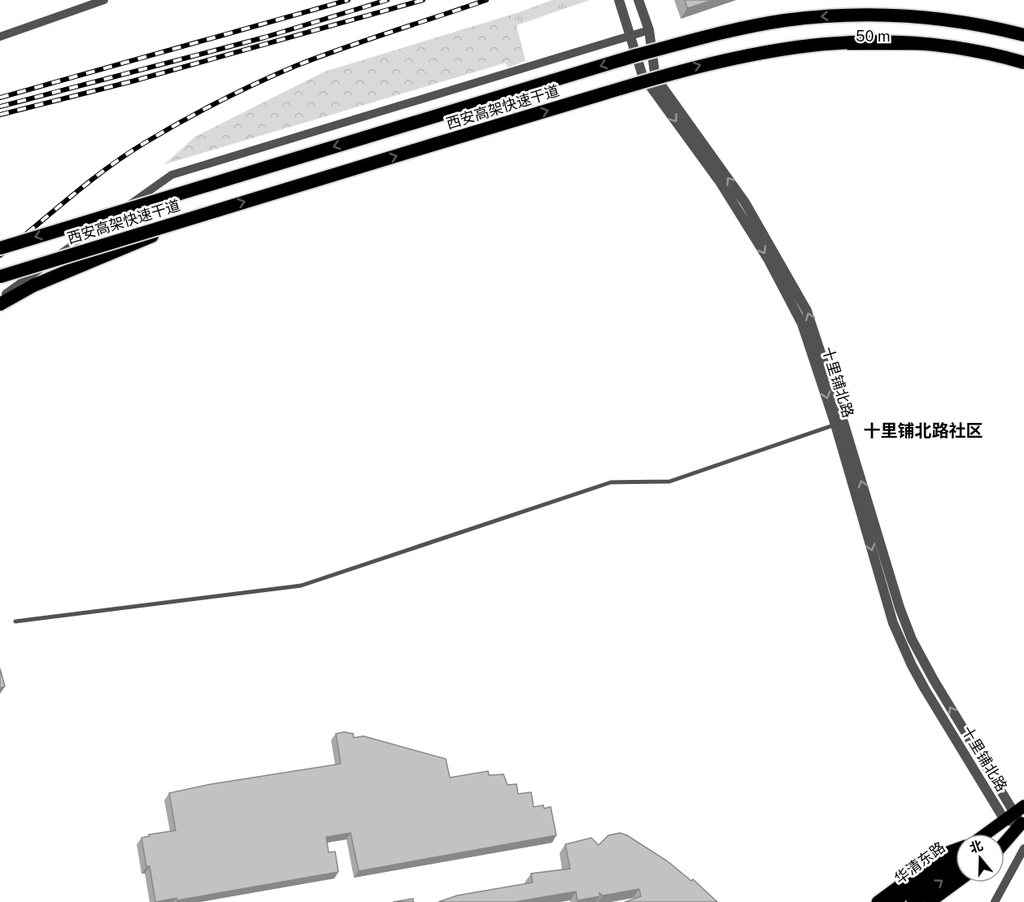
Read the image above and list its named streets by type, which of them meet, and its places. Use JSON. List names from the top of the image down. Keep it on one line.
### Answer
{"streets":{"highway":["西安高架快速干道"],"main road":["华清东路"],"street":["十里铺北路"]},"districts":["十里铺北路社区"],"scale_bar":"50 m","north":"top"}
